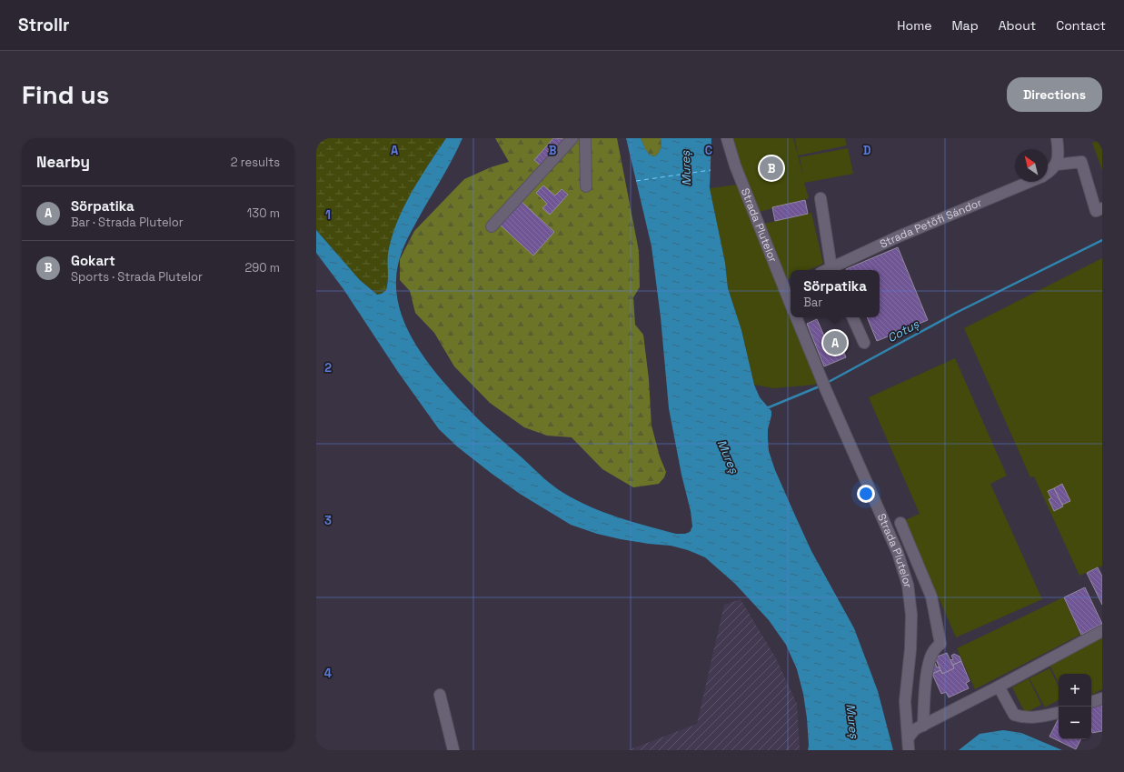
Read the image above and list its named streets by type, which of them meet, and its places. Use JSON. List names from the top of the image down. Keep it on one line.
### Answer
{"streets":{"street":["Strada Petöfi Sándor","Strada Plutelor"]},"water":["Mureș","Cotuș"],"north":"top left","page":{"header":"Strollr","nav":["Home","Map","About","Contact"],"buttons":"Directions","title":"Find us","heading":["Nearby","2 results"],"pins":["B","A"],"list":[{"mark":"A","name":"Sörpatika","note":"Bar · Strada Plutelor","value":"130 m"},{"mark":"B","name":"Gokart","note":"Sports · Strada Plutelor","value":"290 m"}],"popup":["Sörpatika","Bar"],"map_buttons":["+","−"]},"grid":{"columns":["A","B","C","D"],"rows":["1","2","3","4"]}}
